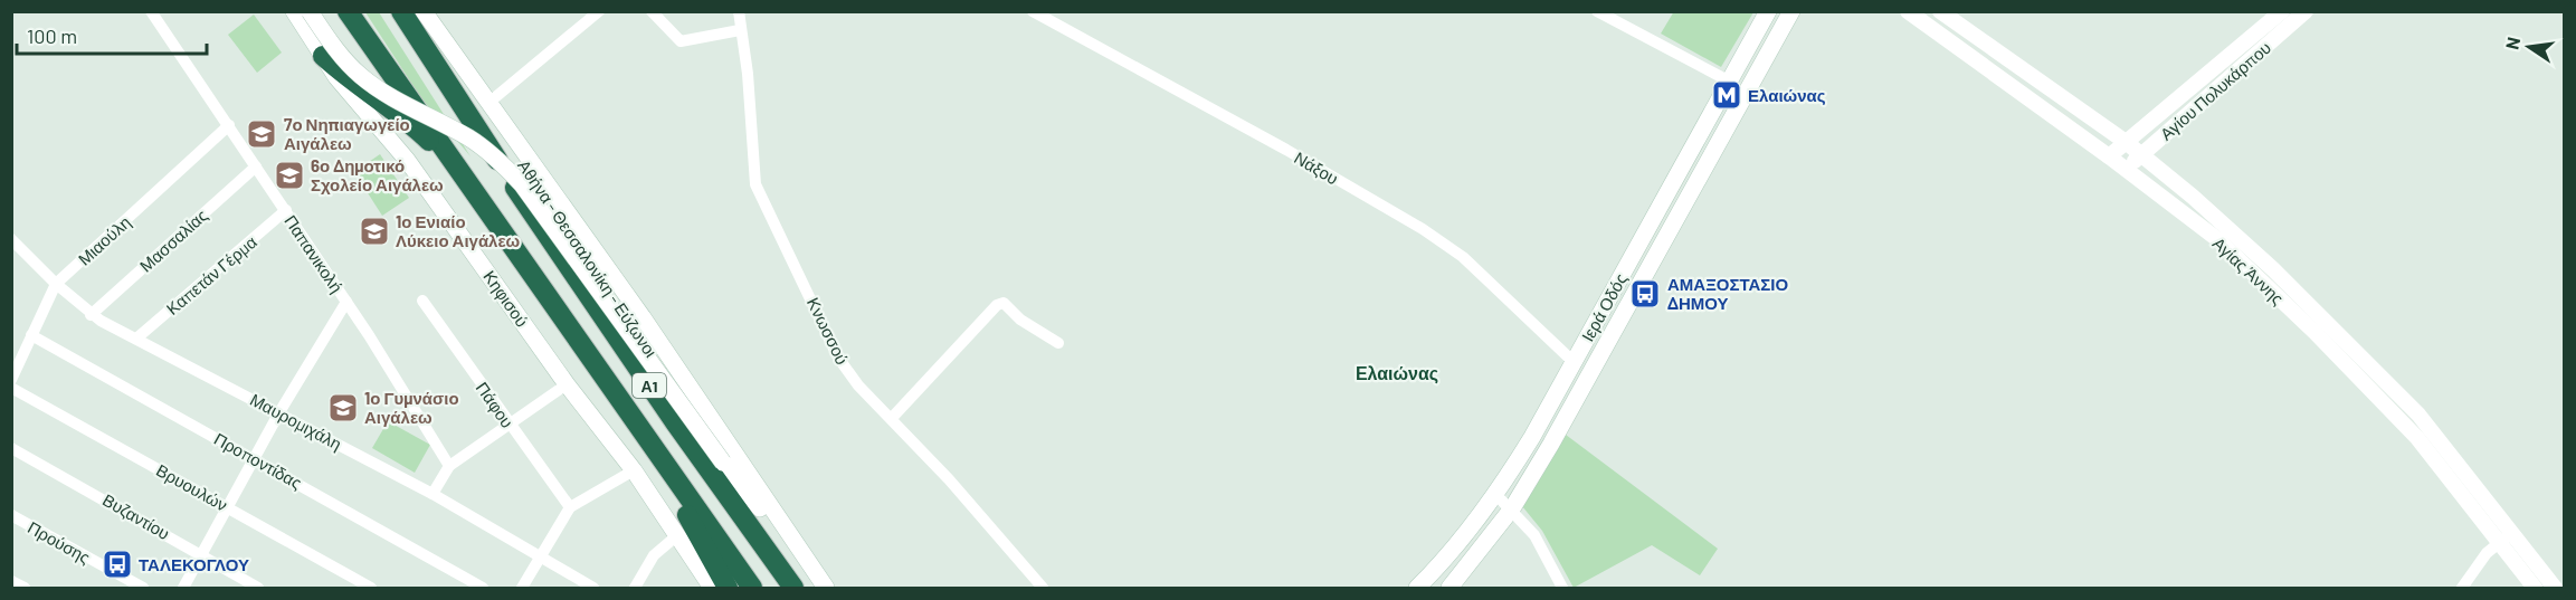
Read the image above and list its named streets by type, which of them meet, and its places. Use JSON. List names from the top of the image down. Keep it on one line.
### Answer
{"streets":{"highway":["Αθήνα - Θεσσαλονίκη - Εύζωνοι","Α1"],"main road":["Κηφισού","Ιερά Οδός"],"street":["Αγίου Πολυκάρπου","Νάξου","Μιαούλη","Μασσαλίας","Παπανικολή","Αγίας Άννης","Καπετάν Γέρμα","Κνωσσού","Πάφου","Μαυρομιχάλη","Προποντίδας","Βρυουλών","Βυζαντίου","Προύσης"]},"crossings":[["Αγίου Πολυκάρπου","Αγίας Άννης"],["Νάξου","Ιερά Οδός"],["Μιαούλη","Παπανικολή"],["Μιαούλη","Μαυρομιχάλη"],["Μιαούλη","Προποντίδας"],["Μασσαλίας","Παπανικολή"],["Μασσαλίας","Μαυρομιχάλη"],["Παπανικολή","Καπετάν Γέρμα"],["Καπετάν Γέρμα","Μαυρομιχάλη"]],"districts":["Ελαιώνας"],"places":{"metro station":["Ελαιώνας"],"school or university":["7ο Νηπιαγωγείο Αιγάλεω","6ο Δημοτικό Σχολείο Αιγάλεω","1ο Ενιαίο Λύκειο Αιγάλεω","1ο Γυμνάσιο Αιγάλεω"],"bus stop":["ΑΜΑΞΟΣΤΑΣΙΟ ΔΗΜΟΥ","ΤΑΛΕΚΟΓΛΟΥ"]},"scale_bar":"100 m","north":"left"}
